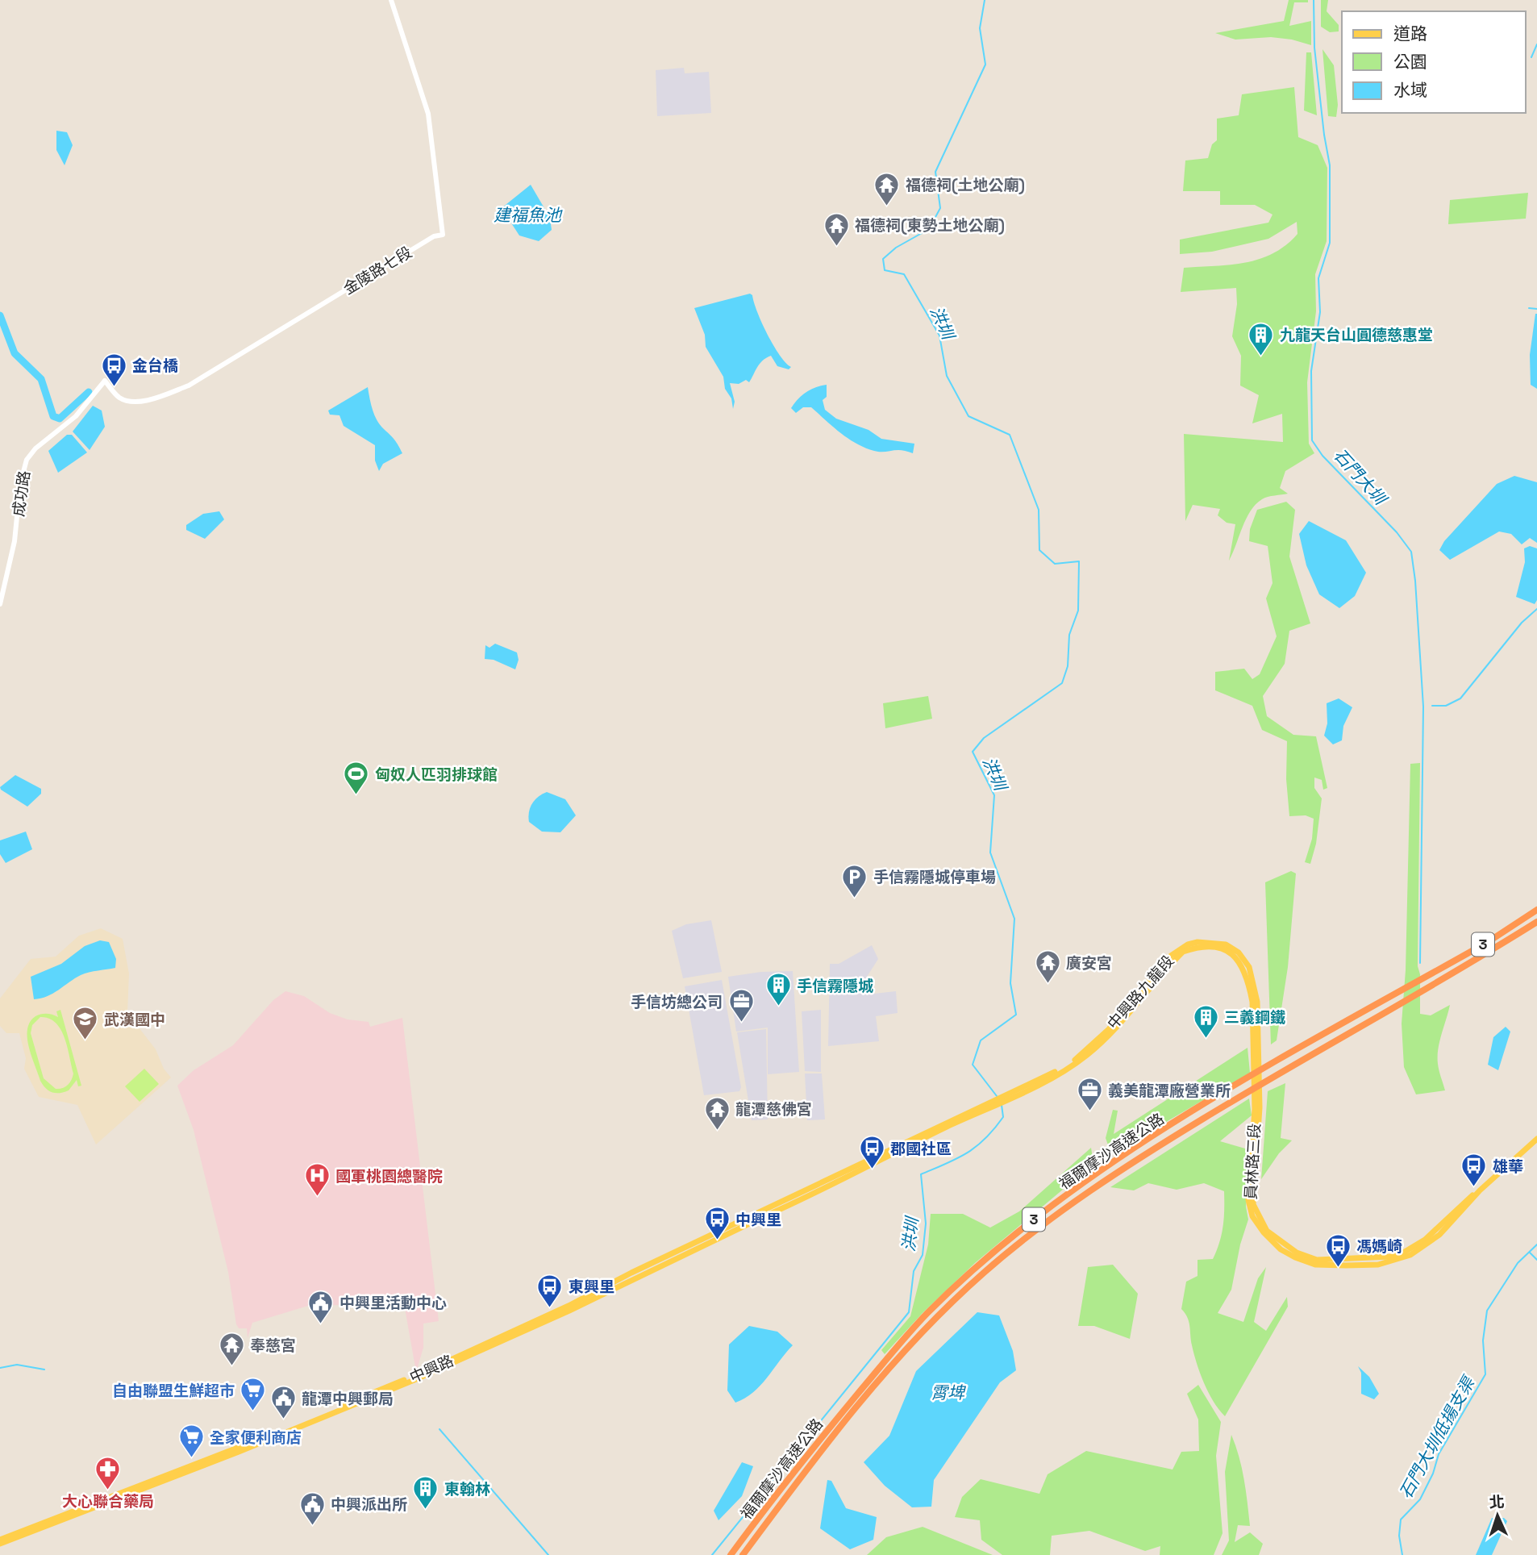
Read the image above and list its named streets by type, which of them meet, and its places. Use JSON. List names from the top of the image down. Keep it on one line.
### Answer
{"streets":{"highway":["3","福爾摩沙高速公路"],"main road":["中興路九龍段","員林路三段","中興路"],"street":["金陵路七段","成功路"]},"crossings":[["金陵路七段","成功路"],["中興路九龍段","員林路三段"],["中興路九龍段","中興路"]],"water":["建福魚池","洪圳","石門大圳","霄埤","石門大圳低揚支渠"],"places":{"temple":["福德祠(土地公廟)","福德祠(東勢土地公廟)","廣安宮","龍潭慈佛宮","奉慈宮"],"building":["九龍天台山圓德慈惠堂","手信霧隱城","三義鋼鐵","東翰林"],"bus stop":["金台橋","郡國社區","雄華","中興里","馮媽崎","東興里"],"sports":["匈奴人匹羽排球館"],"parking":["手信霧隱城停車場"],"office":["手信坊總公司","義美龍潭廠營業所"],"school or university":["武漢國中"],"hospital":["國軍桃園總醫院"],"public building":["中興里活動中心","龍潭中興郵局","中興派出所"],"supermarket":["自由聯盟生鮮超市","全家便利商店"],"pharmacy":["大心聯合藥局"]},"legend":["道路","公園","水域"],"north":"top"}
